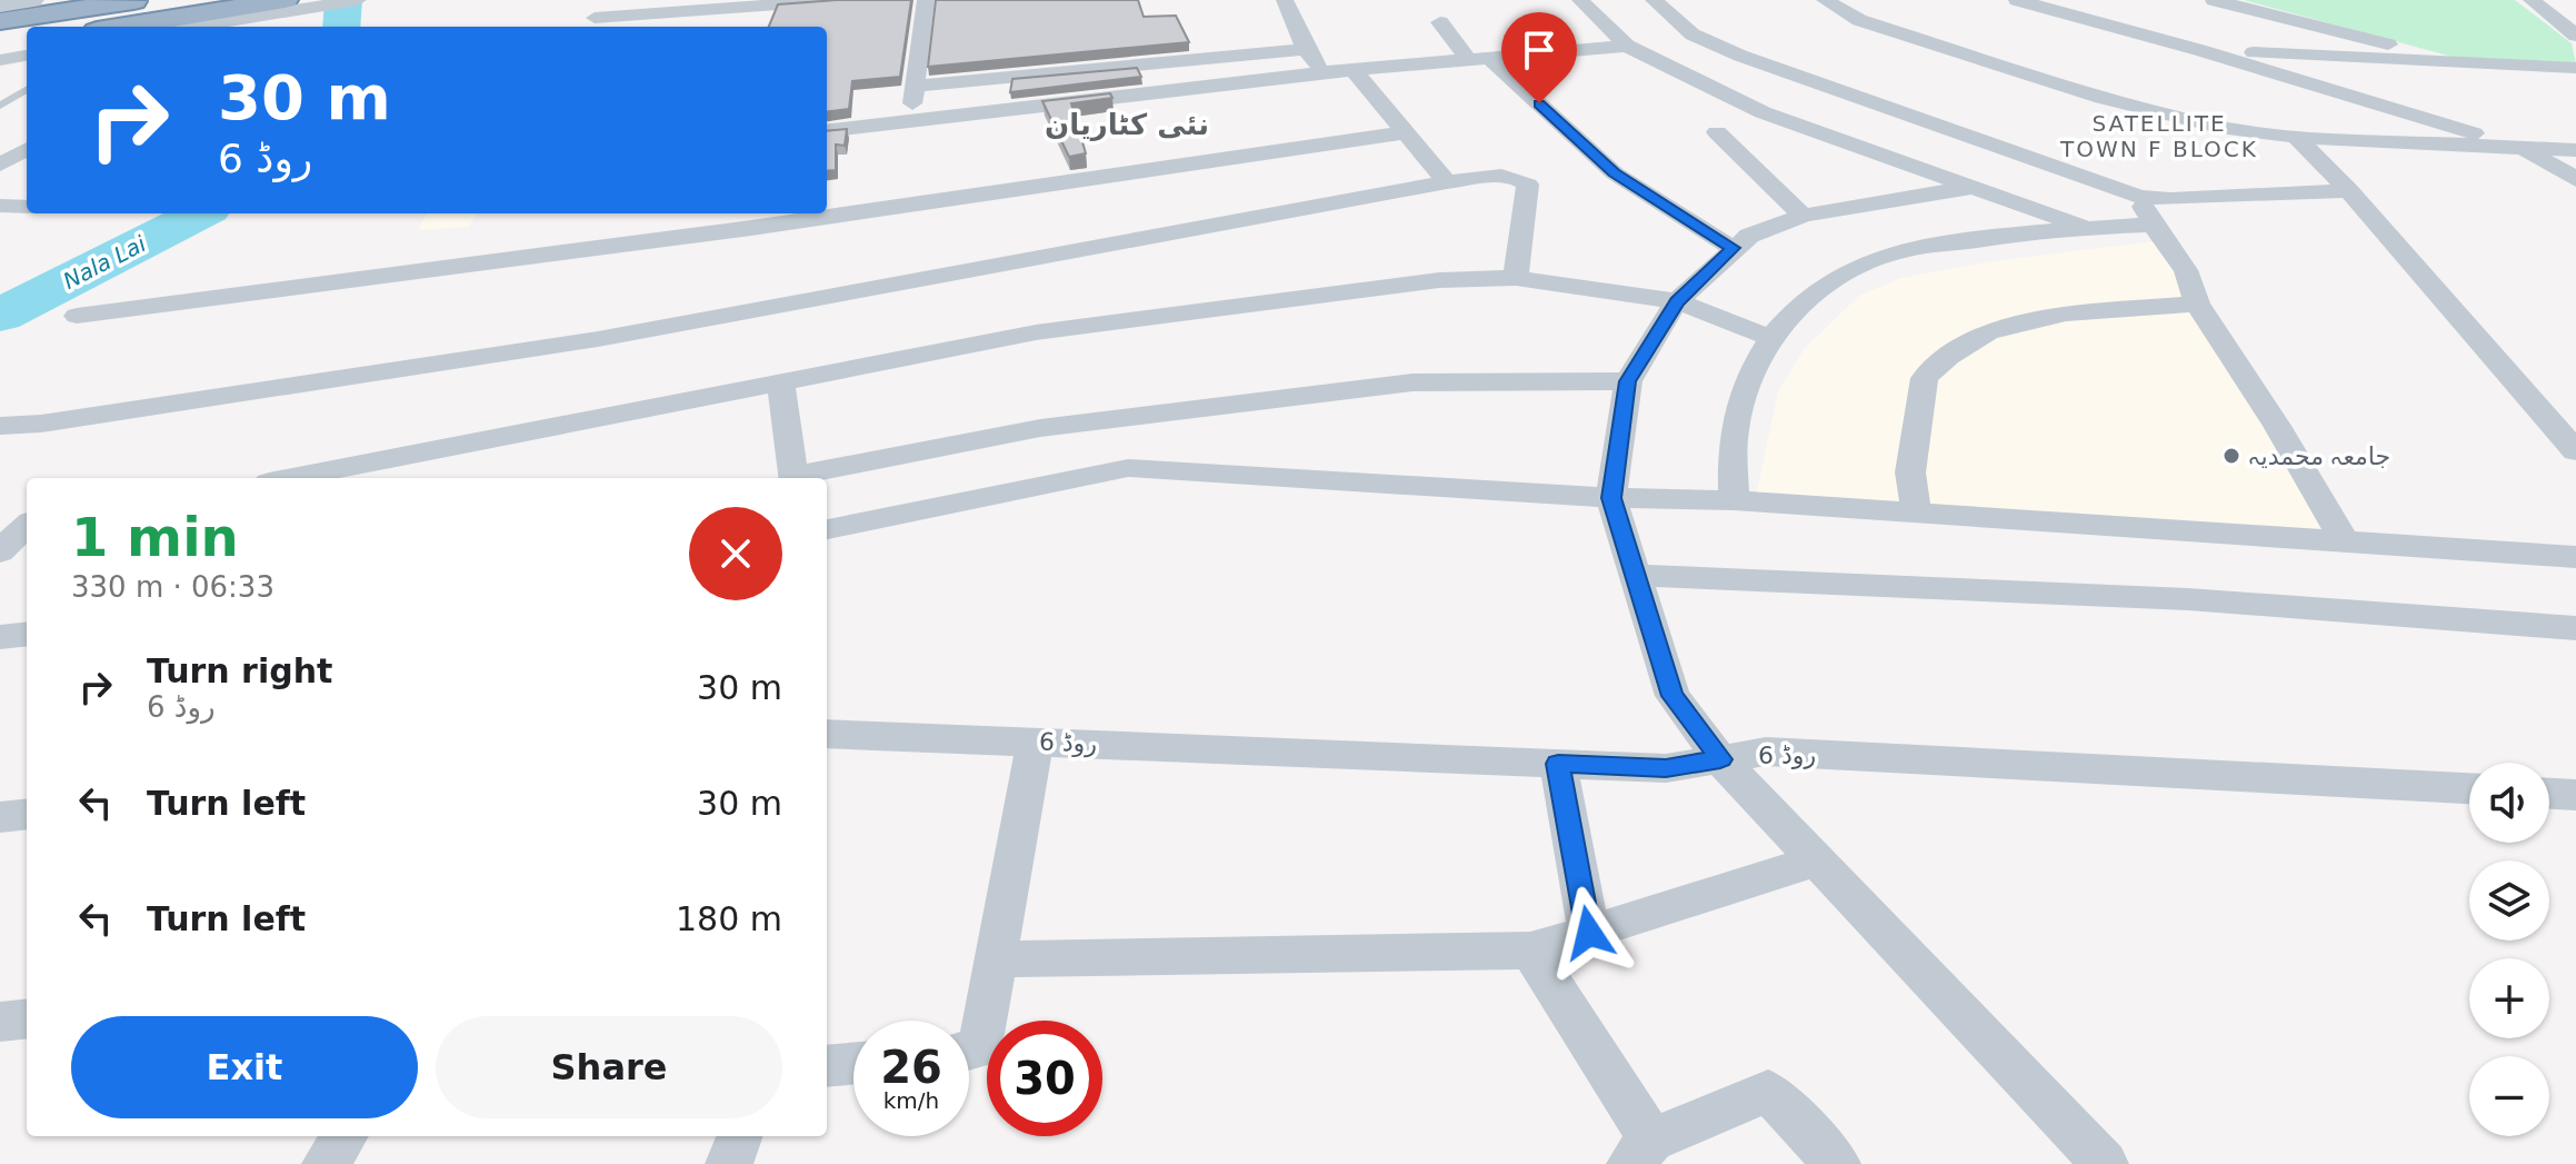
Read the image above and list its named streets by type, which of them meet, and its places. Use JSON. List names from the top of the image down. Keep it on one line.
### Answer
{"streets":{"street":["روڈ 6"]},"districts":["SATELLITE TOWN F BLOCK","نئی کٹاریان"],"water":["Nala Lai"],"places":["جامعہ محمدیہ"],"page":{"turn":["30 m","روڈ 6"],"heading":["1 min","330 m · 06:33"],"list":[{"name":"Turn right","note":"روڈ 6","value":"30 m"},{"name":"Turn left","value":"30 m"},{"name":"Turn left","value":"180 m"}],"map_buttons":["+","−"],"buttons":["Exit","Share"],"speed":"26 km/h","limit":"30"}}
